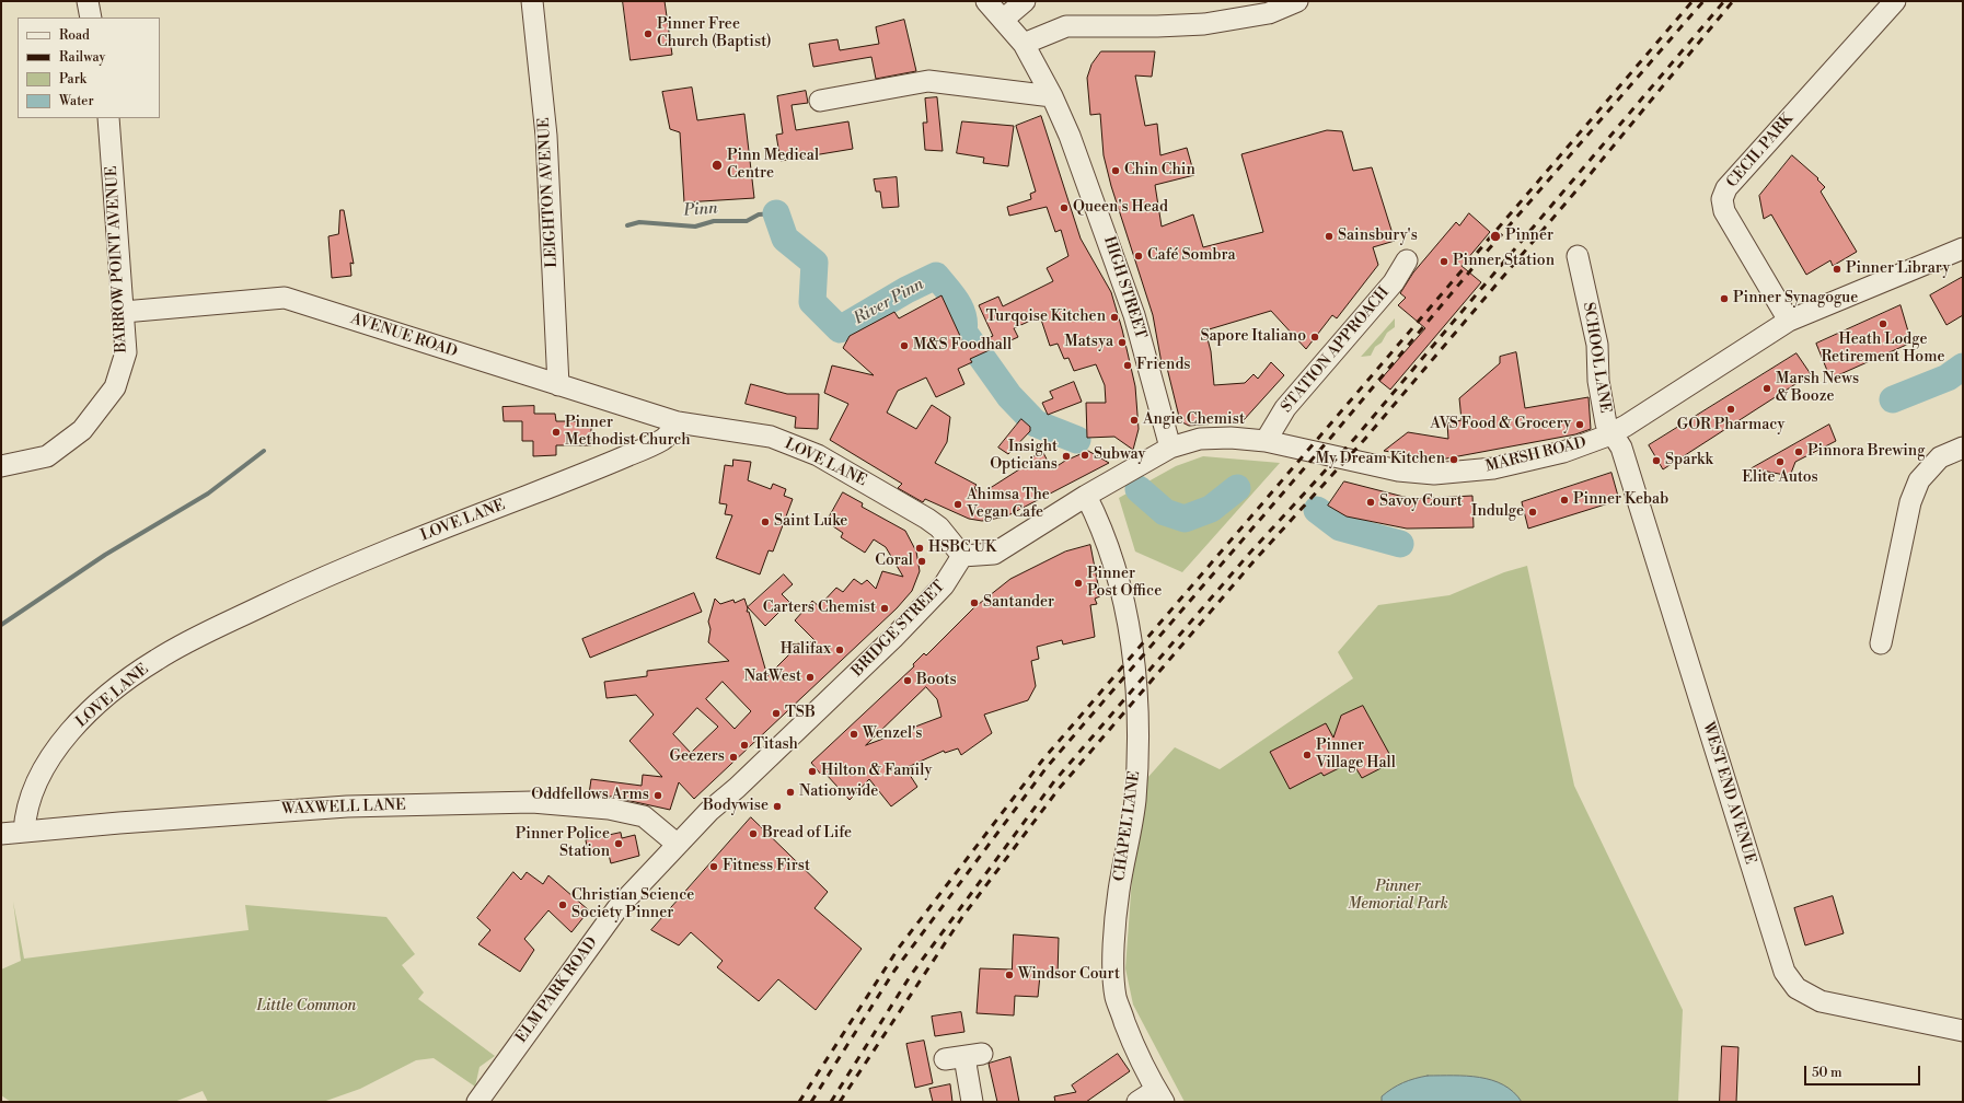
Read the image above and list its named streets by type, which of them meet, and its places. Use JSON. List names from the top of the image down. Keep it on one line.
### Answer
{"streets":{"street":["CECIL PARK","LEIGHTON AVENUE","BARROW POINT AVENUE","HIGH STREET","AVENUE ROAD","STATION APPROACH","SCHOOL LANE","MARSH ROAD","LOVE LANE","BRIDGE STREET","WEST END AVENUE","WAXWELL LANE","CHAPEL LANE","ELM PARK ROAD"]},"crossings":[["CECIL PARK","MARSH ROAD"],["LEIGHTON AVENUE","AVENUE ROAD"],["BARROW POINT AVENUE","AVENUE ROAD"],["HIGH STREET","MARSH ROAD"],["AVENUE ROAD","LOVE LANE"],["STATION APPROACH","MARSH ROAD"],["SCHOOL LANE","MARSH ROAD"],["SCHOOL LANE","WEST END AVENUE"],["MARSH ROAD","WEST END AVENUE"],["LOVE LANE","BRIDGE STREET"],["LOVE LANE","WAXWELL LANE"],["BRIDGE STREET","WAXWELL LANE"],["BRIDGE STREET","ELM PARK ROAD"],["WAXWELL LANE","ELM PARK ROAD"]],"water":["Pinn","River Pinn"],"parks":["Pinner Memorial Park","Little Common"],"places":["Pinner Free Church (Baptist)","Pinn Medical Centre","Chin Chin","Queen's Head","Sainsbury's","Pinner","Café Sombra","Pinner Station","Pinner Library","Pinner Synagogue","Turqoise Kitchen","Heath Lodge Retirement Home","Sapore Italiano","Matsya","M&S Foodhall","Friends","Marsh News & Booze","GOR Pharmacy","Angie Chemist","AVS Food & Grocery","Pinner Methodist Church","Pinnora Brewing","Subway","Insight Opticians","My Dream Kitchen","Sparkk","Elite Autos","Pinner Kebab","Savoy Court","Ahimsa The Vegan Cafe","Indulge","Saint Luke","HSBC UK","Coral","Pinner Post Office","Santander","Carters Chemist","Halifax","NatWest","Boots","TSB","Wenzel's","Titash","Pinner Village Hall","Geezers","Hilton & Family","Nationwide","Oddfellows Arms","Bodywise","Bread of Life","Pinner Police Station","Fitness First","Christian Science Society Pinner","Windsor Court"],"legend":["Road","Railway","Park","Water"],"scale_bar":"50 m"}
